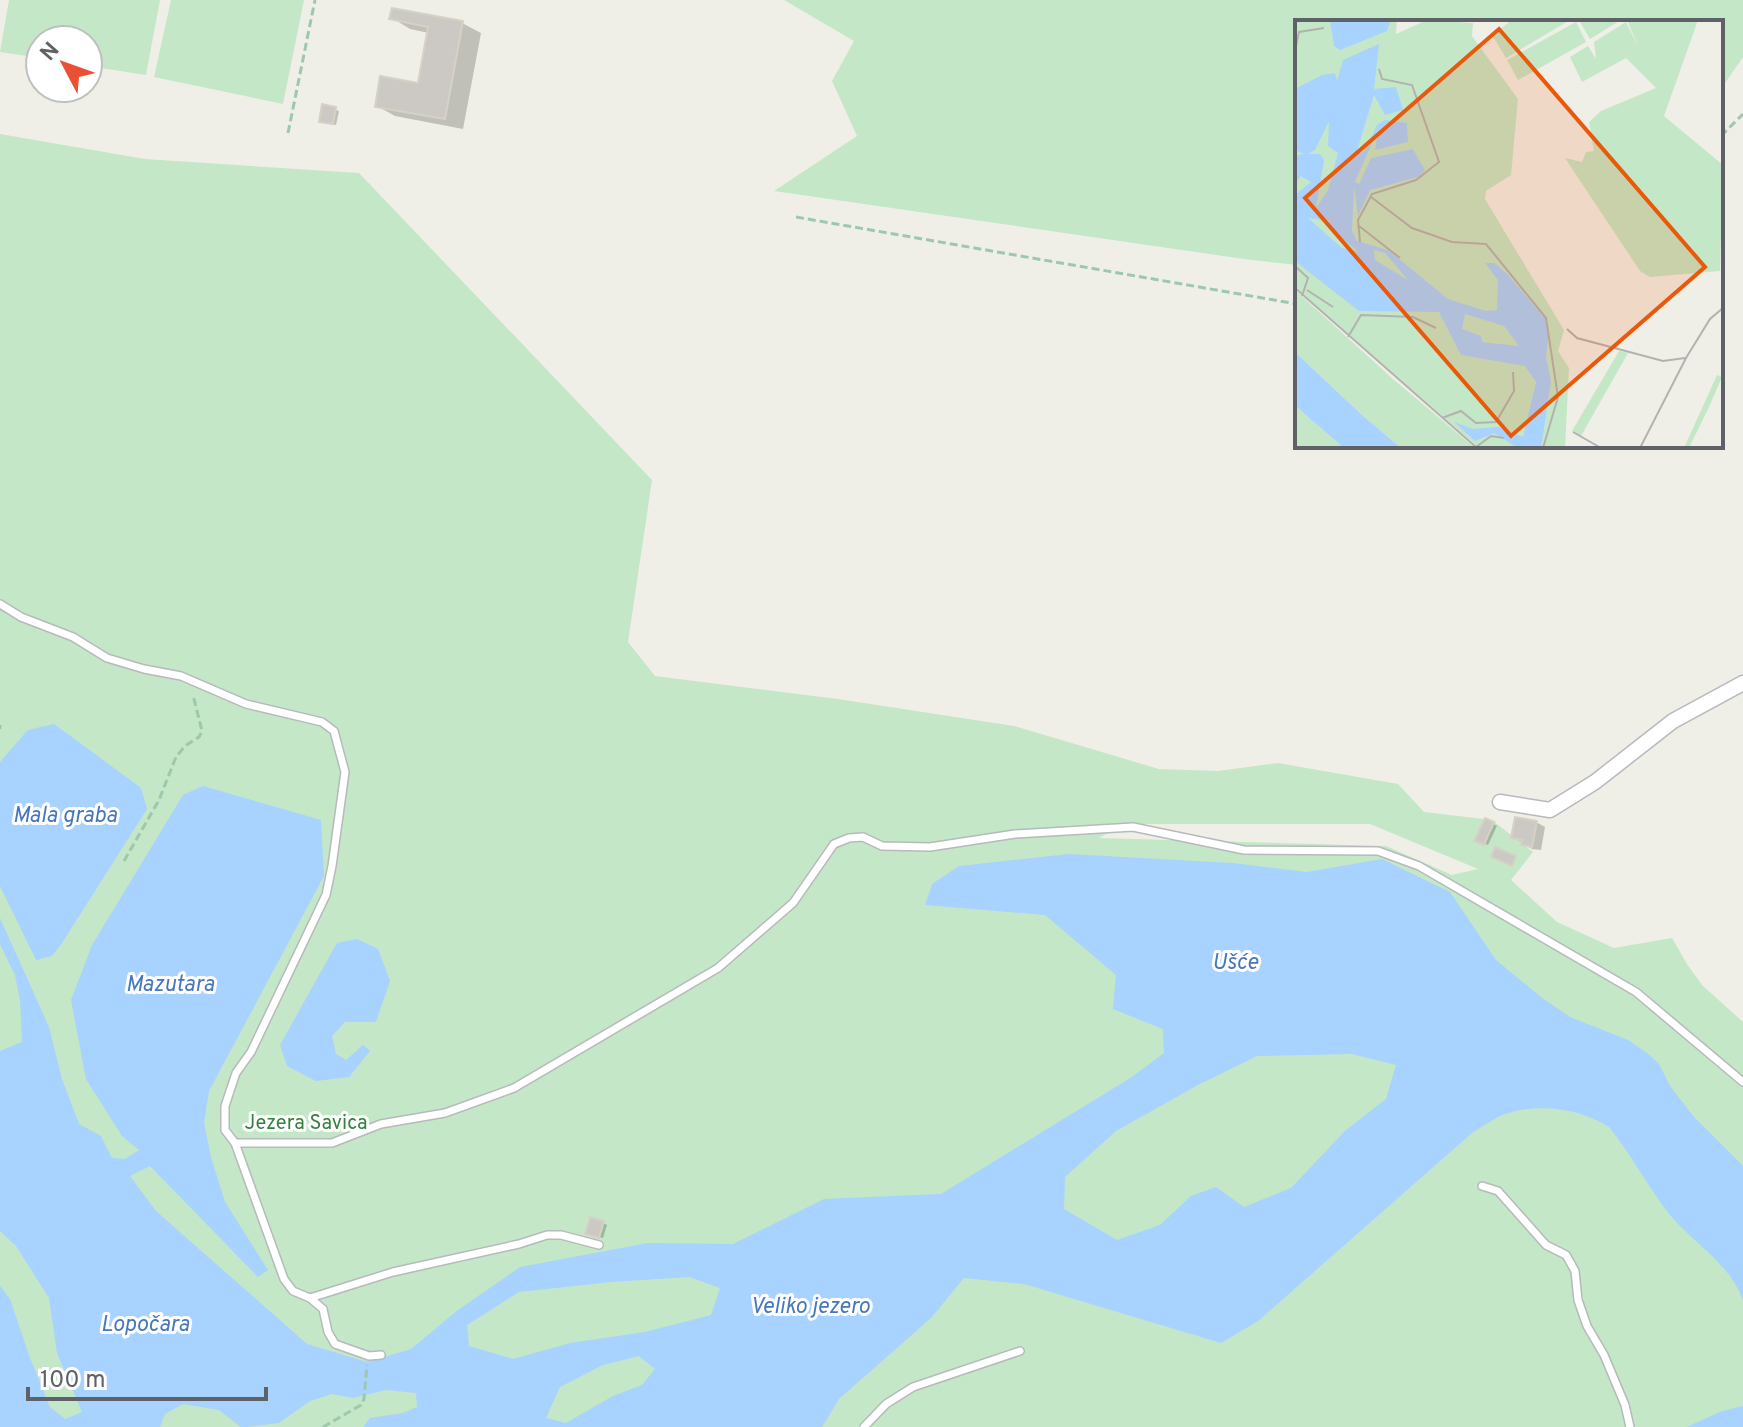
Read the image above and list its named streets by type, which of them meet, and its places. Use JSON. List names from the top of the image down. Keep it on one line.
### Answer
{"water":["Mala graba","Ušće","Mazutara","Veliko jezero","Lopočara"],"parks":["Jezera Savica"],"scale_bar":"100 m","north":"top left"}
